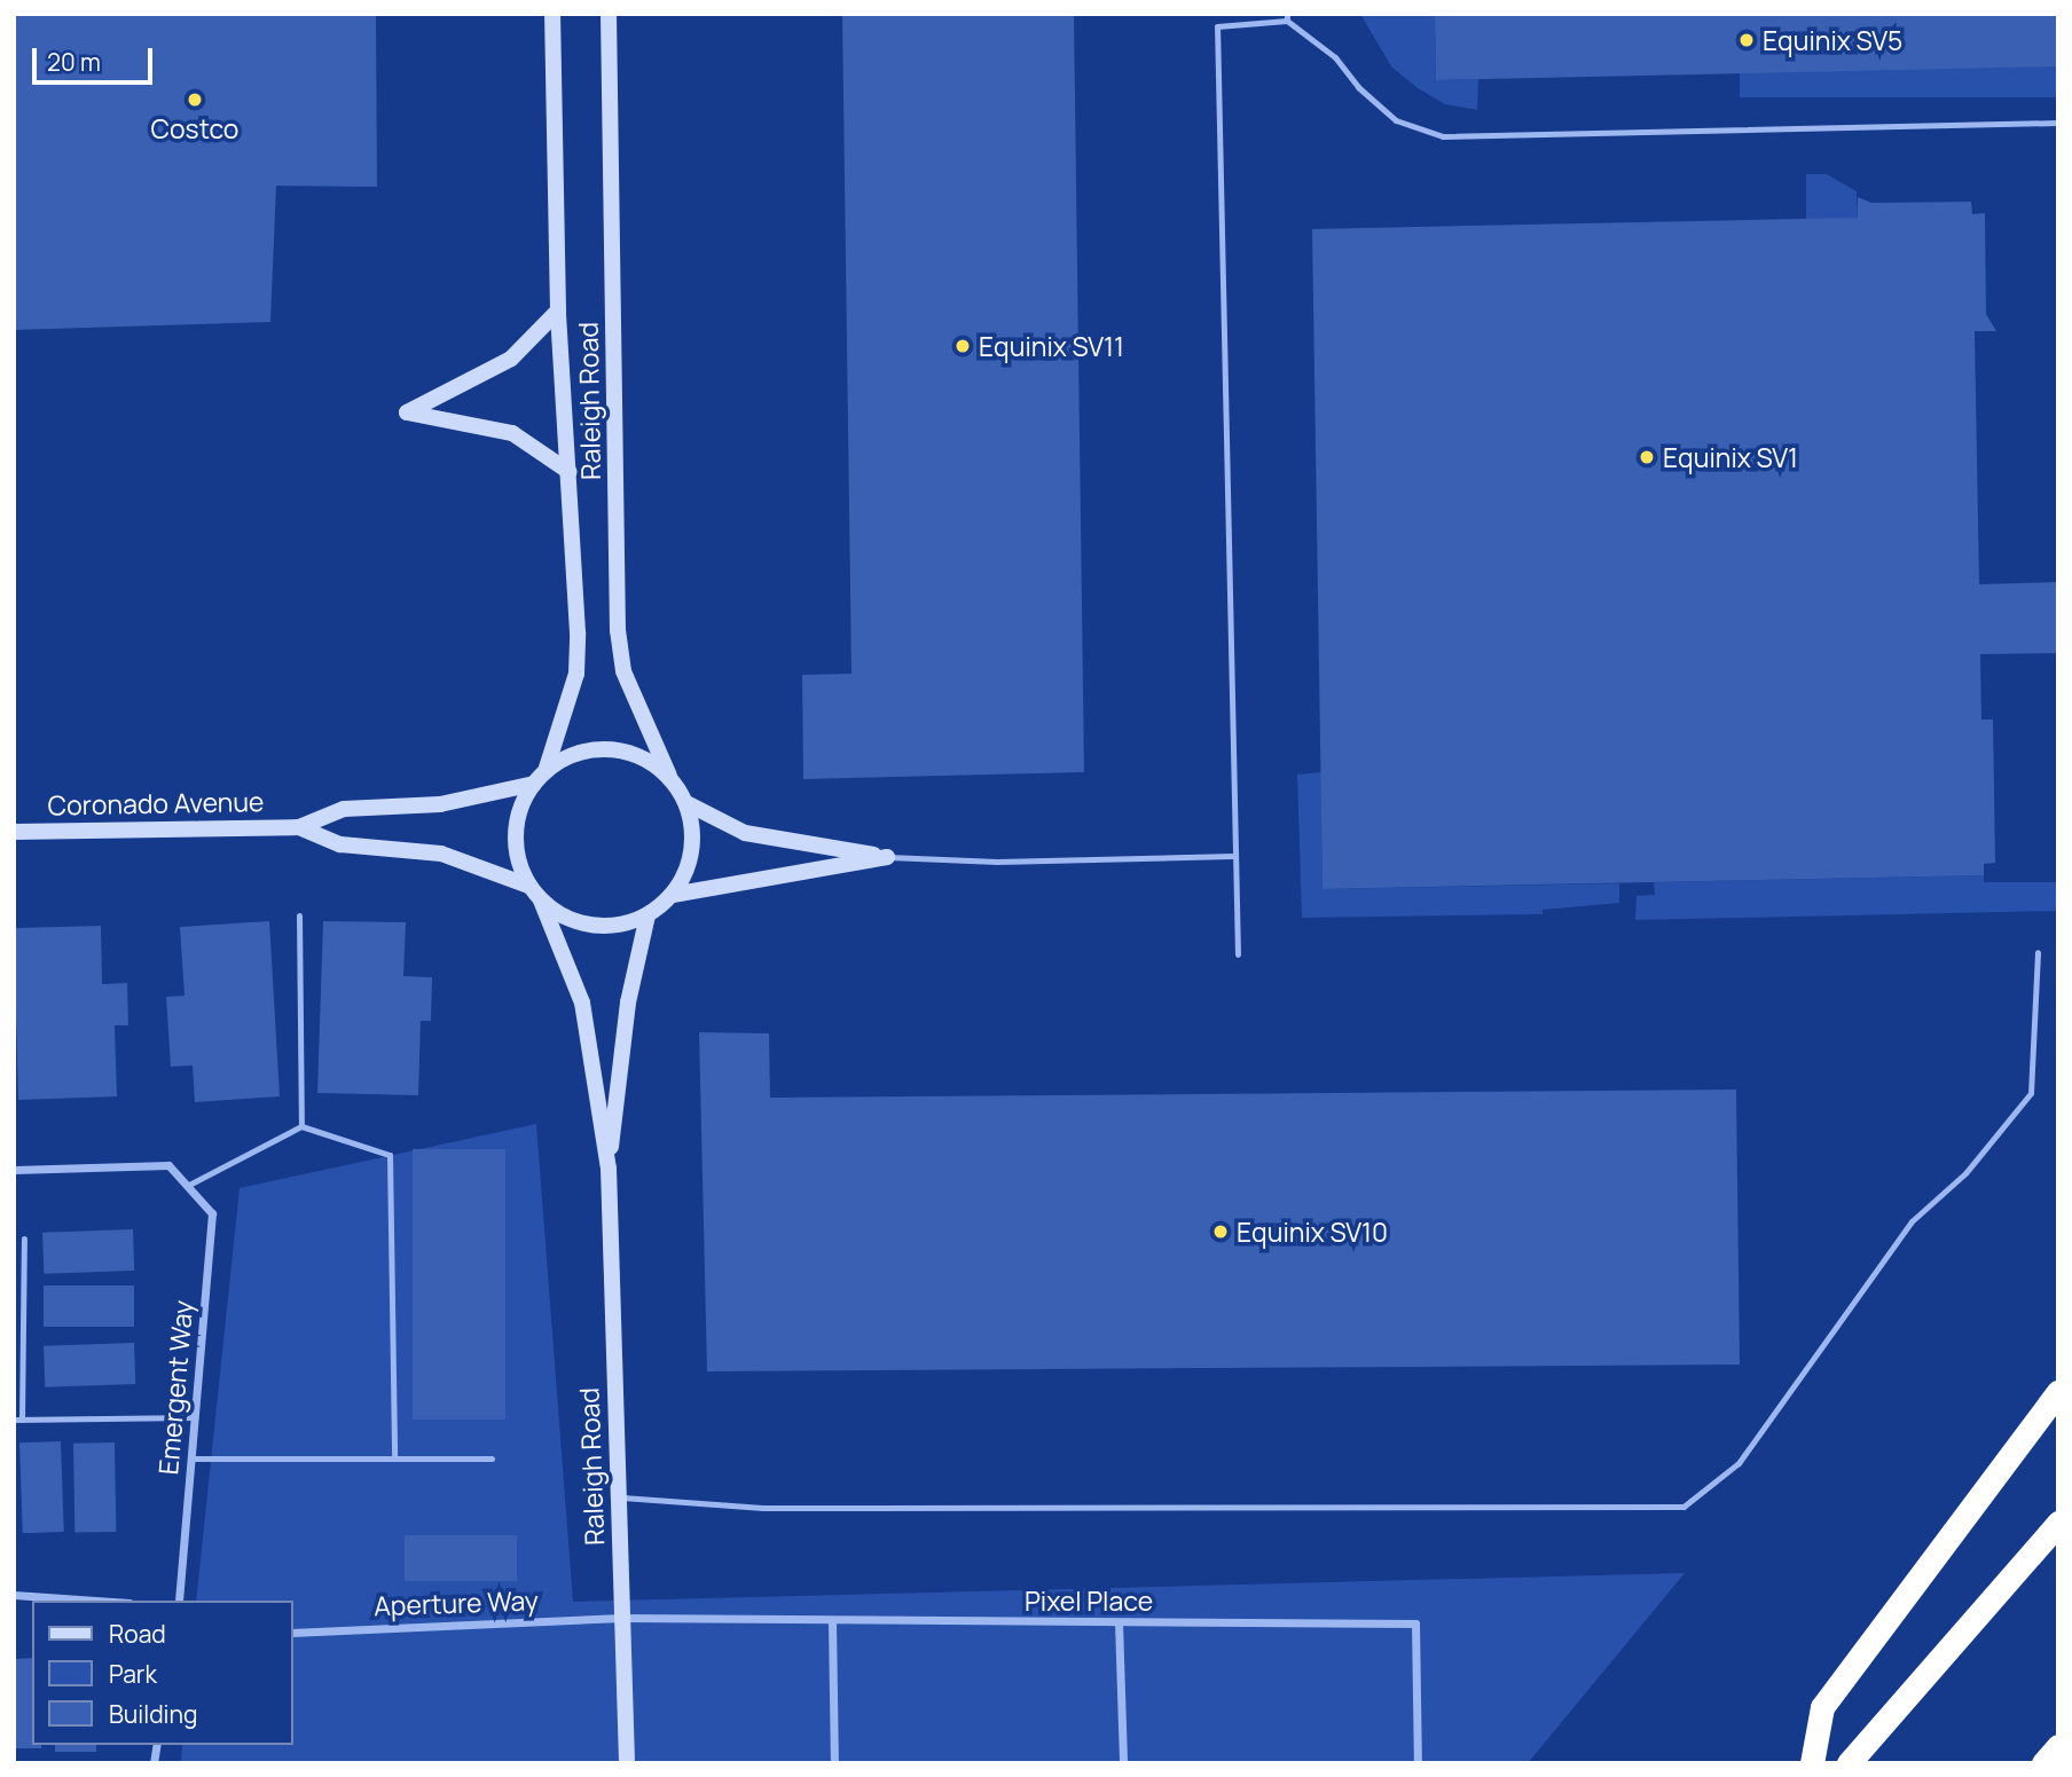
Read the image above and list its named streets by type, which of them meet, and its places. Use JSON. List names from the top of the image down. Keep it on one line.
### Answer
{"streets":{"street":["Raleigh Road","Coronado Avenue","Emergent Way","Pixel Place","Aperture Way"]},"crossings":[["Raleigh Road","Coronado Avenue"],["Raleigh Road","Pixel Place"],["Raleigh Road","Aperture Way"],["Pixel Place","Aperture Way"]],"places":["Equinix SV5","Costco","Equinix SV11","Equinix SV1","Equinix SV10"],"legend":["Road","Park","Building"],"scale_bar":"20 m"}
